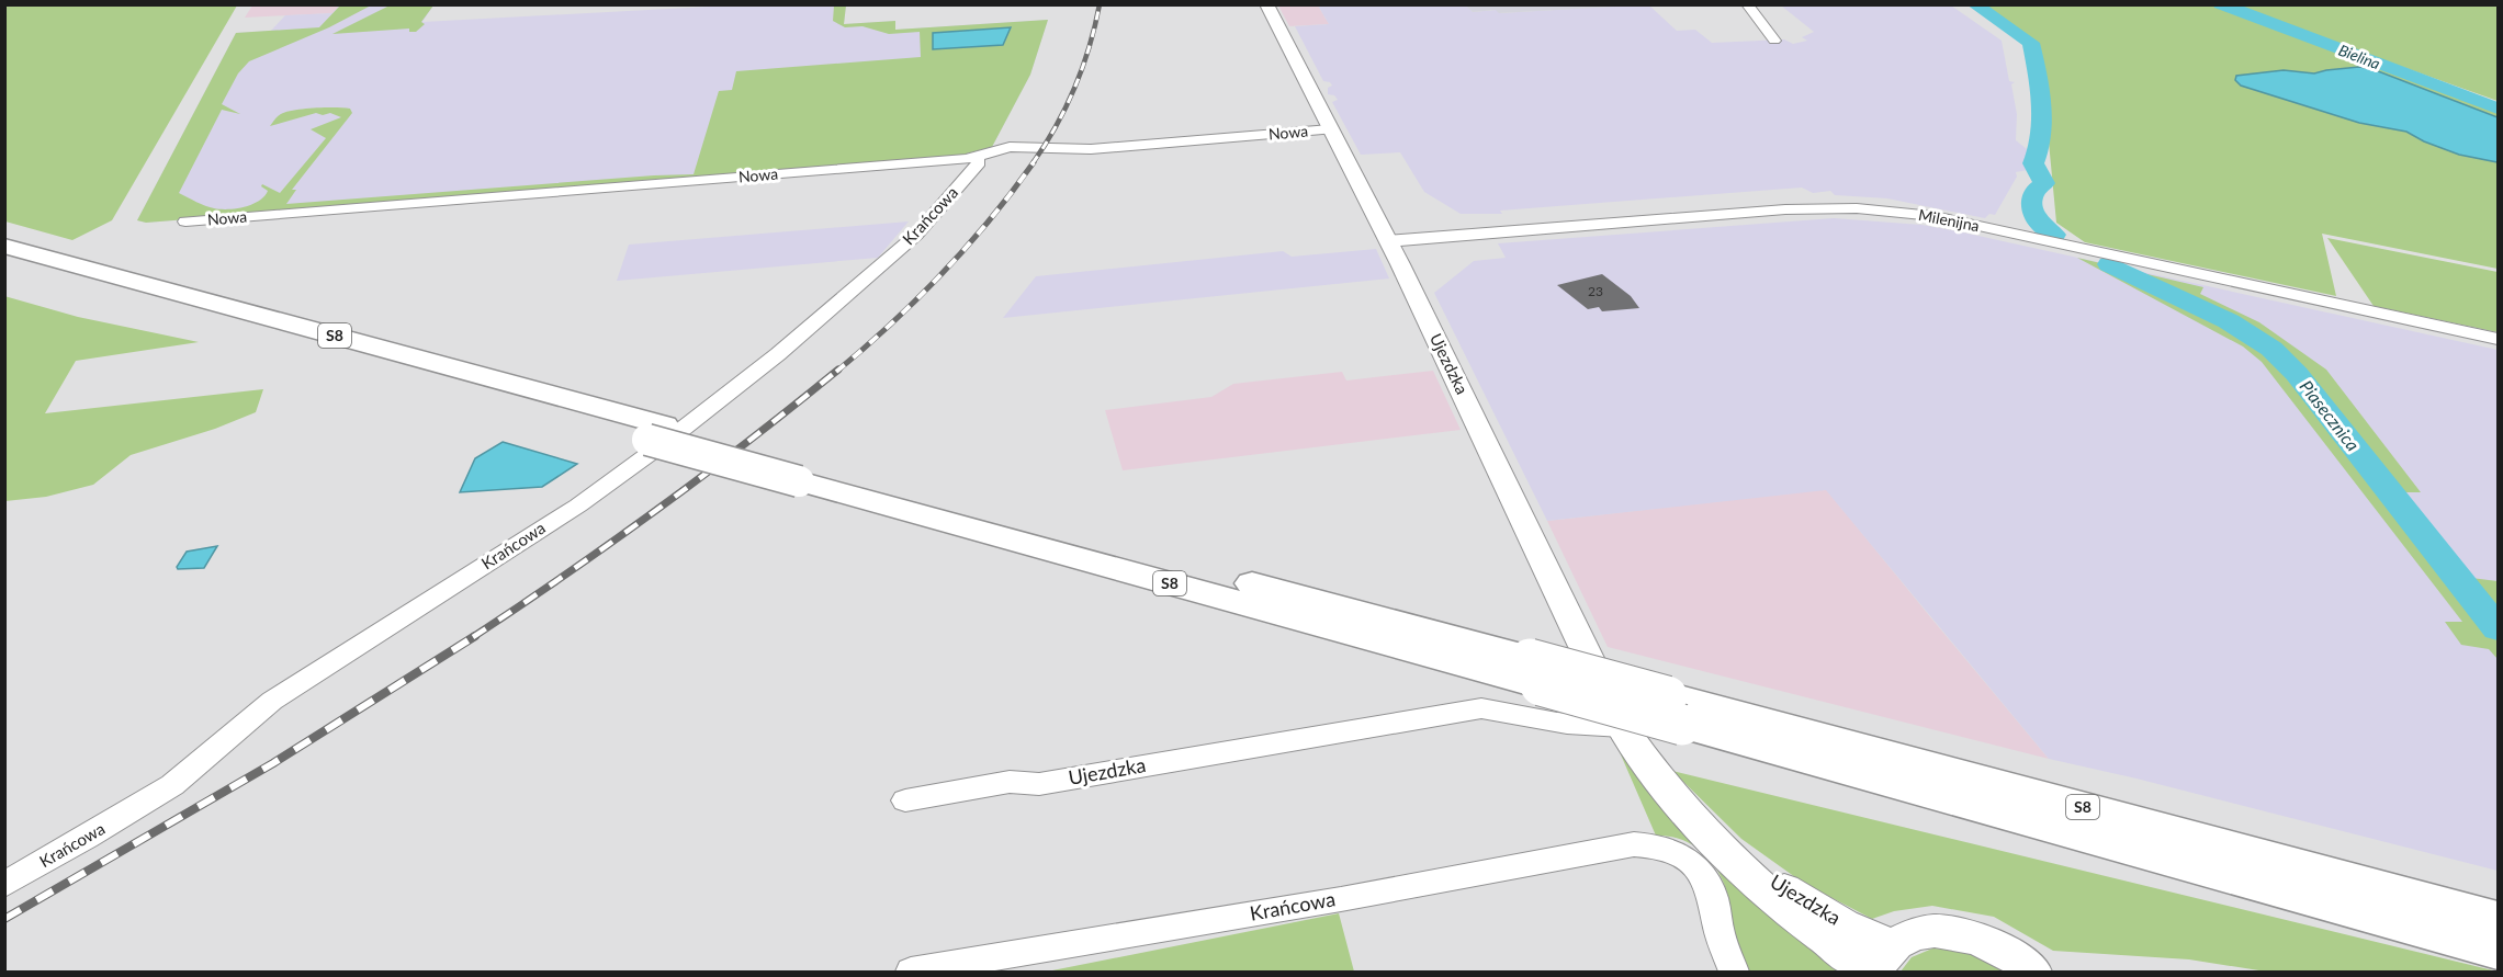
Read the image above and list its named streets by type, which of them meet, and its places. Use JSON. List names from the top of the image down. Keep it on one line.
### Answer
{"streets":{"highway":["S8"],"main road":["Ujezdzka"],"street":["Nowa","Krańcowa","Milenijna"]},"crossings":[["Nowa","Krańcowa"],["Nowa","Ujezdzka"],["Milenijna","Ujezdzka"]],"water":["Bielina","Piasecznica"],"house_numbers":["23"]}
